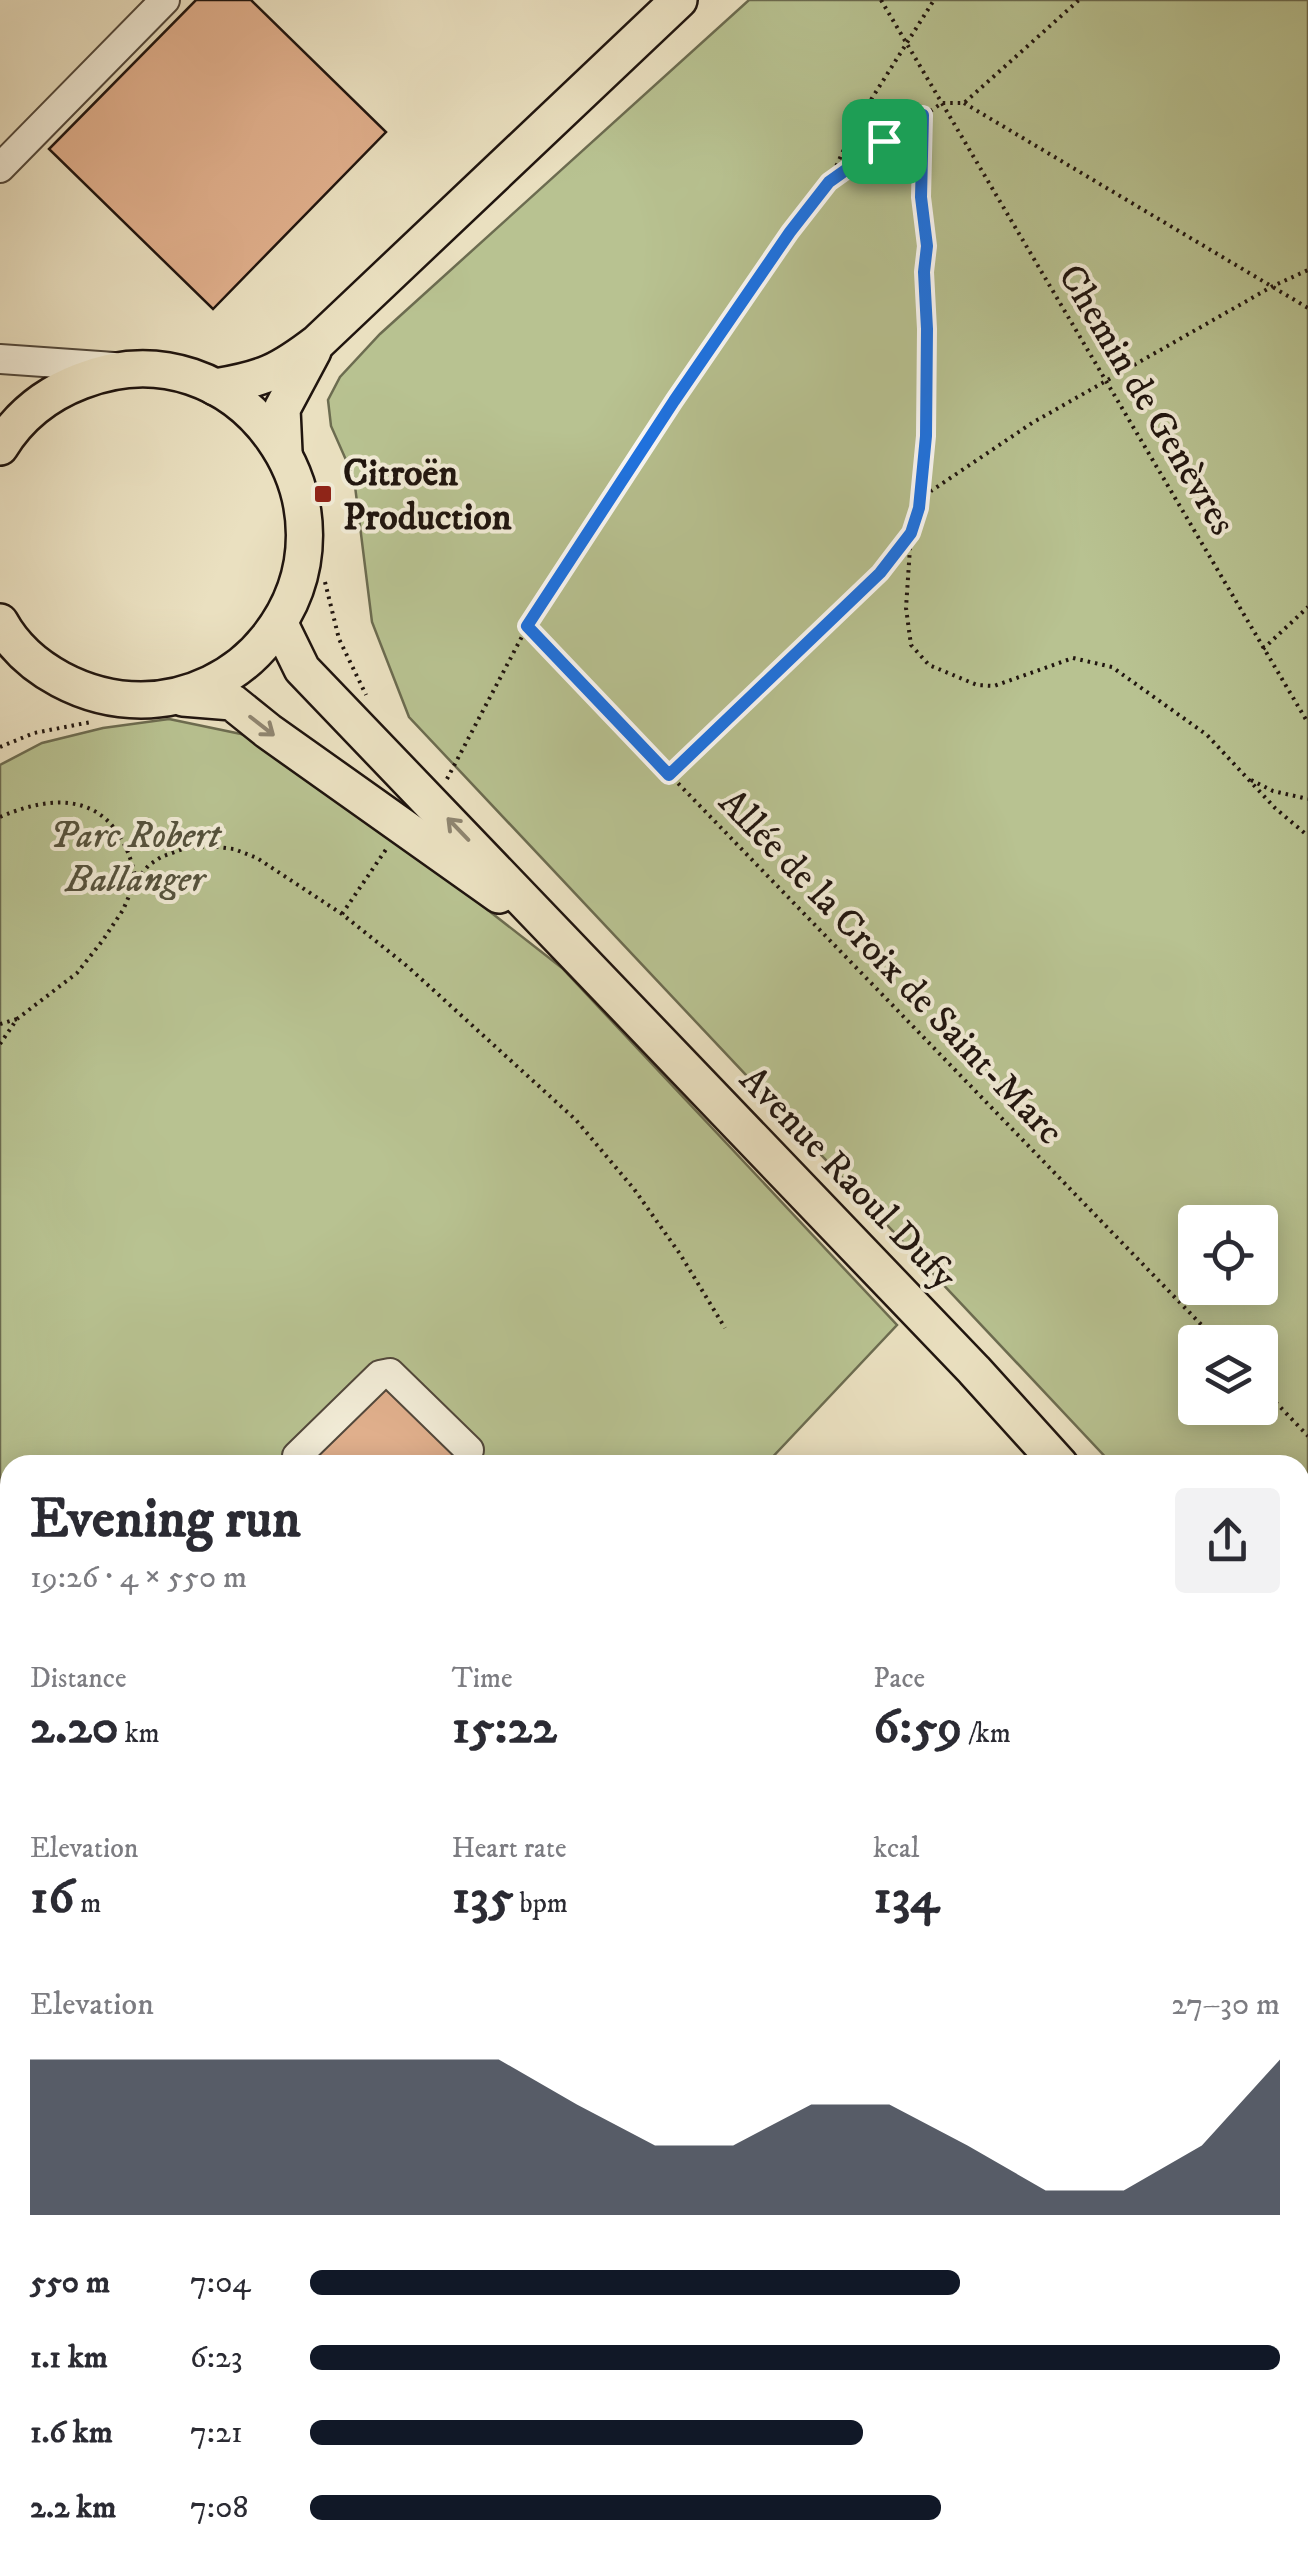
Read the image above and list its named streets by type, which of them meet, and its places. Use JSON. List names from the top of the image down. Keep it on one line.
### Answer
{"streets":{"main road":["Avenue Raoul Dufy"],"path":["Chemin de Genèvres","Allée de la Croix de Saint-Marc"]},"parks":["Parc Robert Ballanger"],"places":{"transit":["Citroën Production"]},"page":{"heading":["Evening run","19:26 · 4 × 550 m"],"stats":[["Distance","2.20 km"],["Time","15:22"],["Pace","6:59 /km"],["Elevation","16 m"],["Heart rate","135 bpm"],["kcal","134"]],"chart":["Elevation","27–30 m"],"list":[{"name":"550 m","note":"7:04"},{"name":"1.1 km","note":"6:23"},{"name":"1.6 km","note":"7:21"},{"name":"2.2 km","note":"7:08"}]}}
